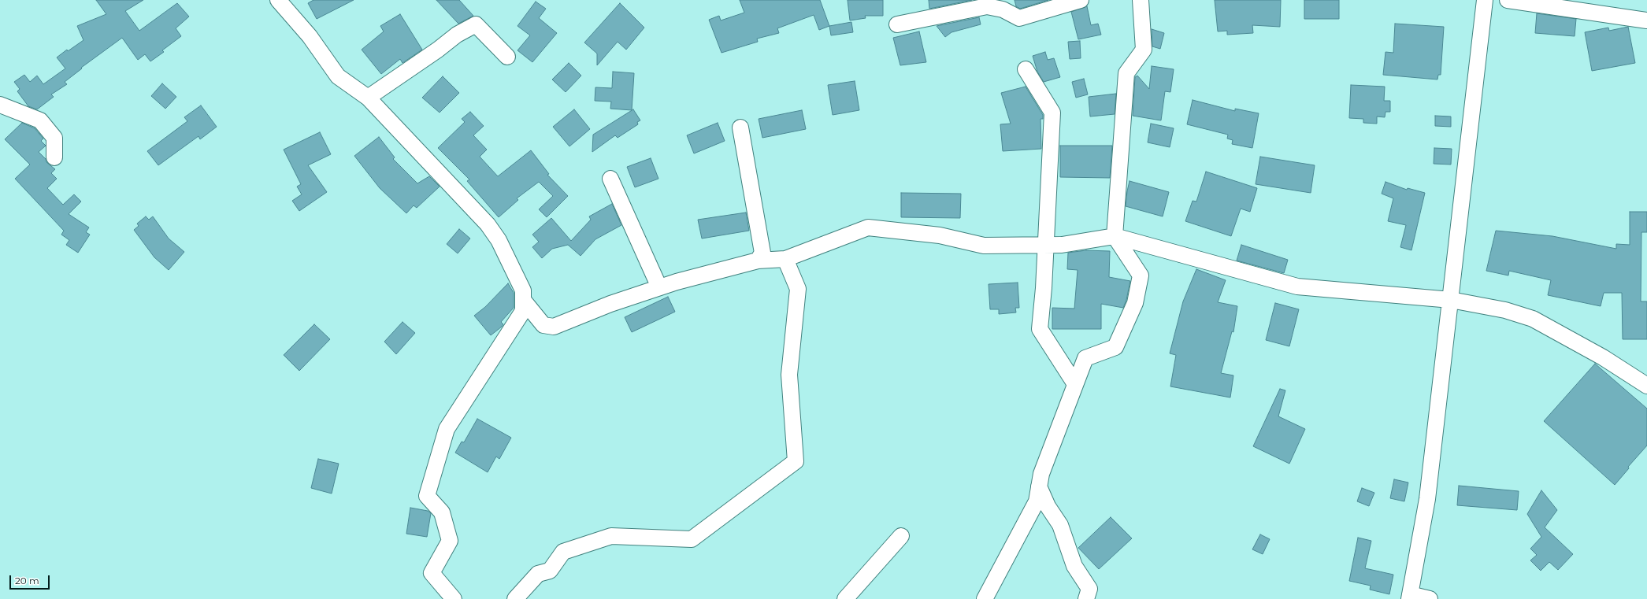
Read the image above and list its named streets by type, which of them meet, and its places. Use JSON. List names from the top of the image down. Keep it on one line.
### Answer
{"scale_bar":"20 m"}
